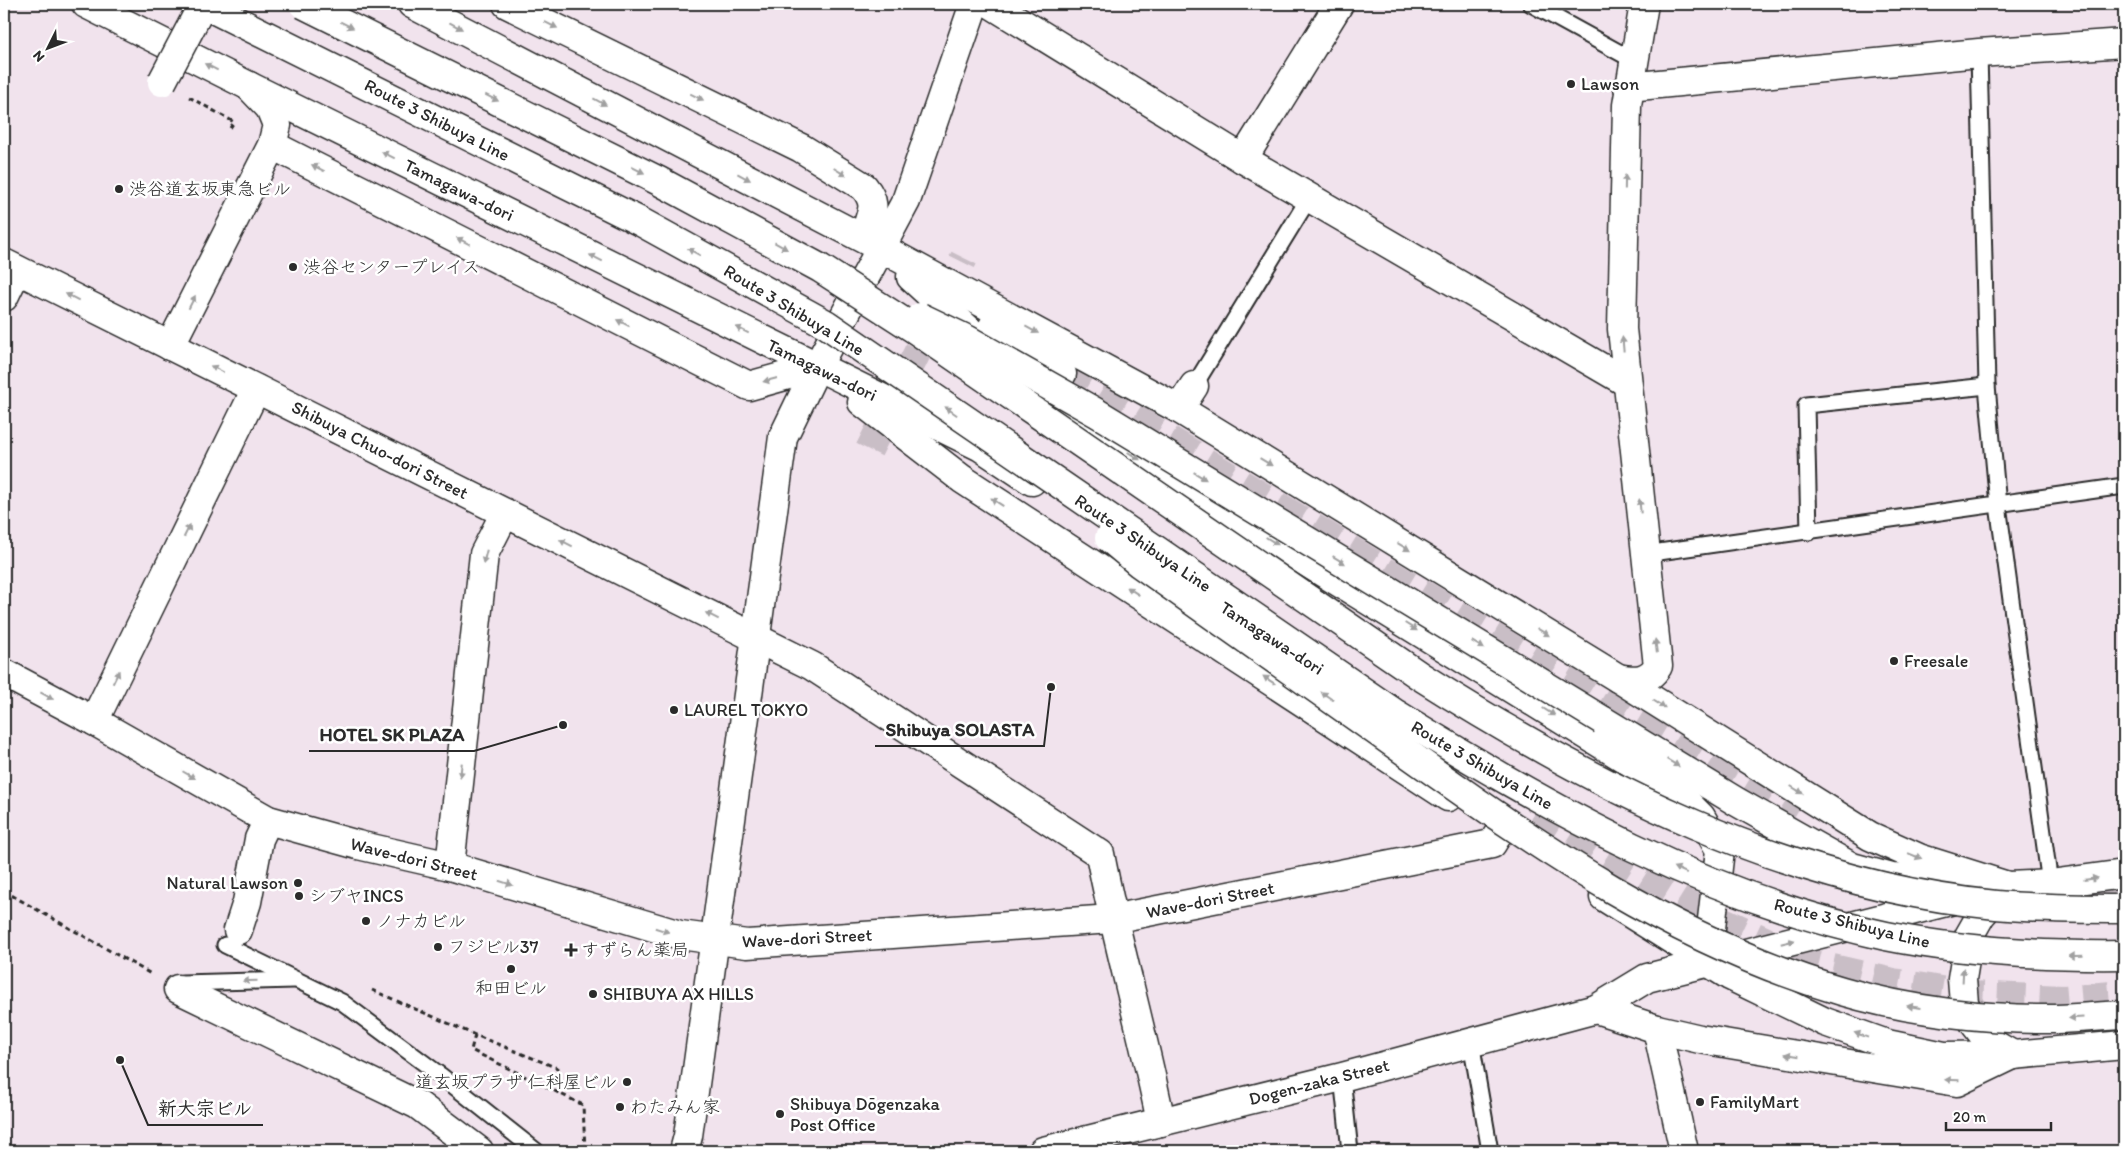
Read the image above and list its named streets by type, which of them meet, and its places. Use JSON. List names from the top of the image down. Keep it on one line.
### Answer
{"streets":{"main road":["Route 3 Shibuya Line","Tamagawa-dori","Shibuya Chuo-dori Street","Wave-dori Street","Dogen-zaka Street"]},"crossings":[["Shibuya Chuo-dori Street","Wave-dori Street"],["Shibuya Chuo-dori Street","Dogen-zaka Street"]],"one_way":["Wave-dori Street"],"places":{"other":["Lawson","渋谷道玄坂東急ビル","渋谷センタープレイス","Freesale","Shibuya SOLASTA","LAUREL TOKYO","HOTEL SK PLAZA","Natural Lawson","シブヤINCS","ノナカビル","フジビル37","和田ビル","SHIBUYA AX HILLS","新大宗ビル","道玄坂プラザ 仁科屋ビル","FamilyMart","わたみん家","Shibuya Dōgenzaka Post Office"],"health":["すずらん薬局"]},"scale_bar":"20 m","north":"bottom left"}
